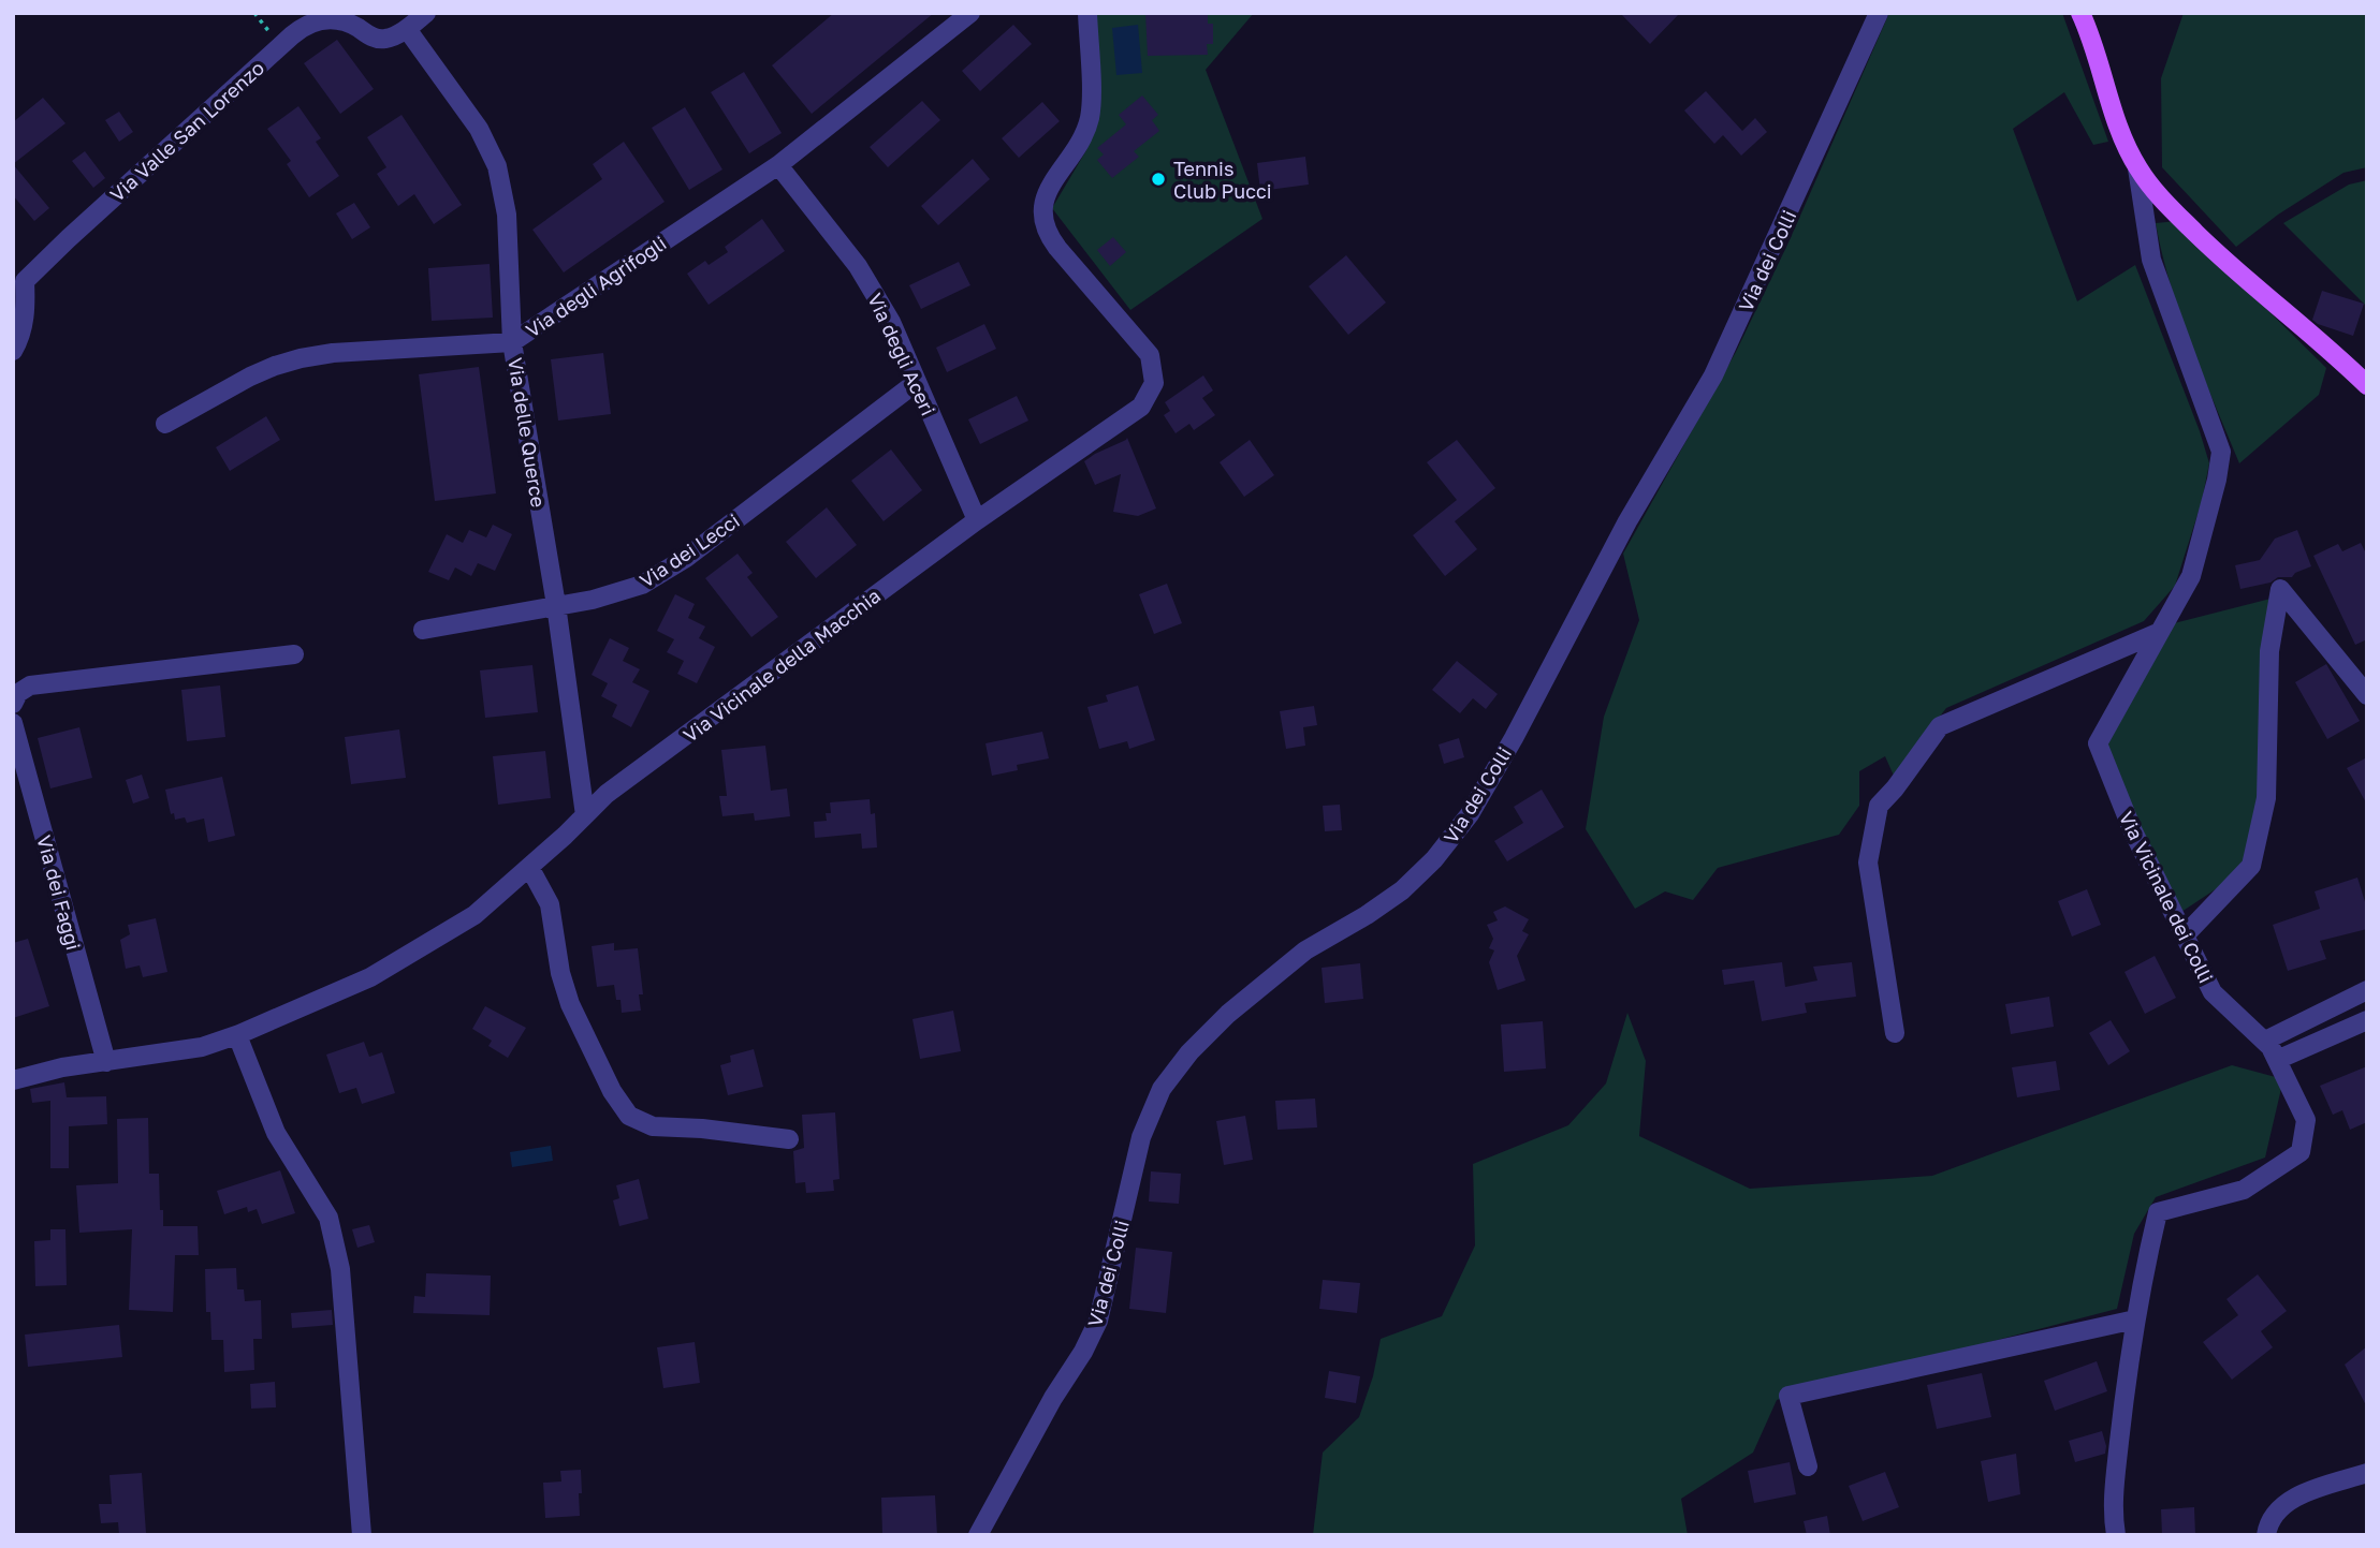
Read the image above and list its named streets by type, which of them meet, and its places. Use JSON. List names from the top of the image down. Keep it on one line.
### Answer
{"streets":{"street":["Via Valle San Lorenzo","Via dei Colli","Via degli Agrifogli","Via degli Aceri","Via delle Querce","Via dei Lecci","Via Vicinale della Macchia","Via dei Faggi","Via Vicinale dei Colli"]},"crossings":[["Via Valle San Lorenzo","Via delle Querce"],["Via degli Agrifogli","Via degli Aceri"],["Via degli Agrifogli","Via delle Querce"],["Via degli Aceri","Via dei Lecci"],["Via degli Aceri","Via Vicinale della Macchia"],["Via delle Querce","Via dei Lecci"],["Via delle Querce","Via Vicinale della Macchia"],["Via Vicinale della Macchia","Via dei Faggi"]],"places":["Tennis Club Pucci"]}
